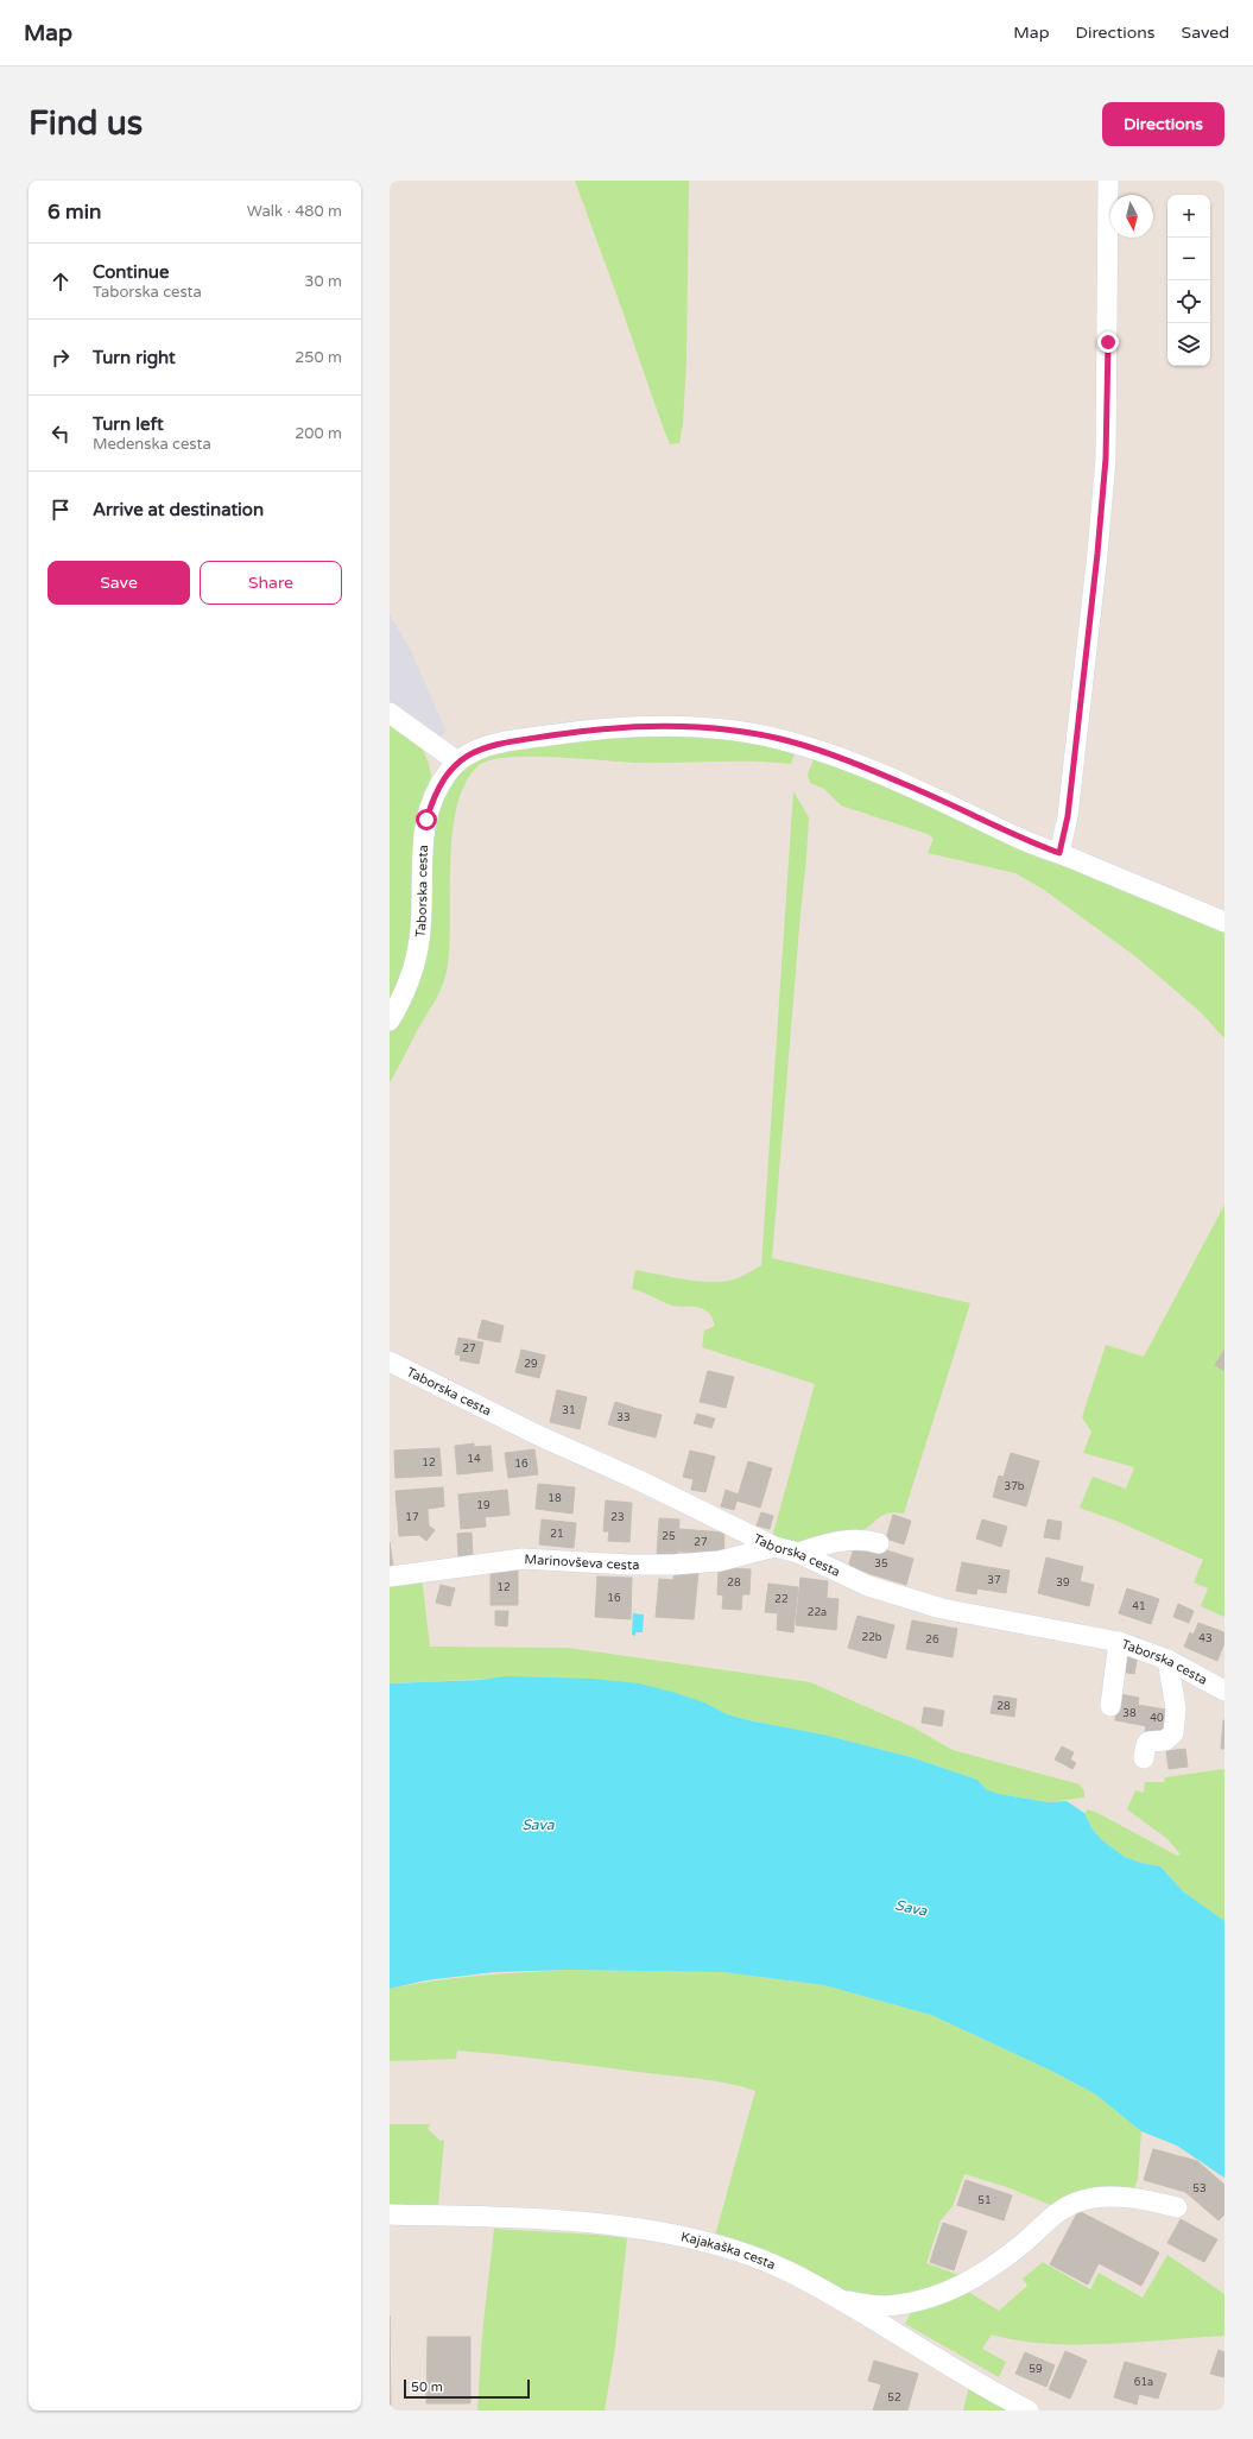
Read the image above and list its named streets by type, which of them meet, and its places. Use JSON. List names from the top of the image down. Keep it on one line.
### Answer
{"streets":{"street":["Taborska cesta","Marinovševa cesta","Kajakaška cesta"]},"crossings":[["Taborska cesta","Marinovševa cesta"]],"water":["Sava"],"house_numbers":["27","29","31","33","14","12","16","37b","18","19","17","23","21","25","27","35","37","28","39","12","16","22","41","22a","22b","43","26","28","38","40","53","51","59","61a","52"],"scale_bar":"50 m","north":"bottom","page":{"header":"Map","nav":["Map","Directions","Saved"],"buttons":["Directions",["Save","Share"]],"title":"Find us","heading":["6 min","Walk · 480 m"],"map_buttons":["+","−"],"list":[["Continue","Taborska cesta","30 m"],["Turn right","250 m"],["Turn left","Medenska cesta","200 m"],"Arrive at destination"],"scale":"50 m"}}
